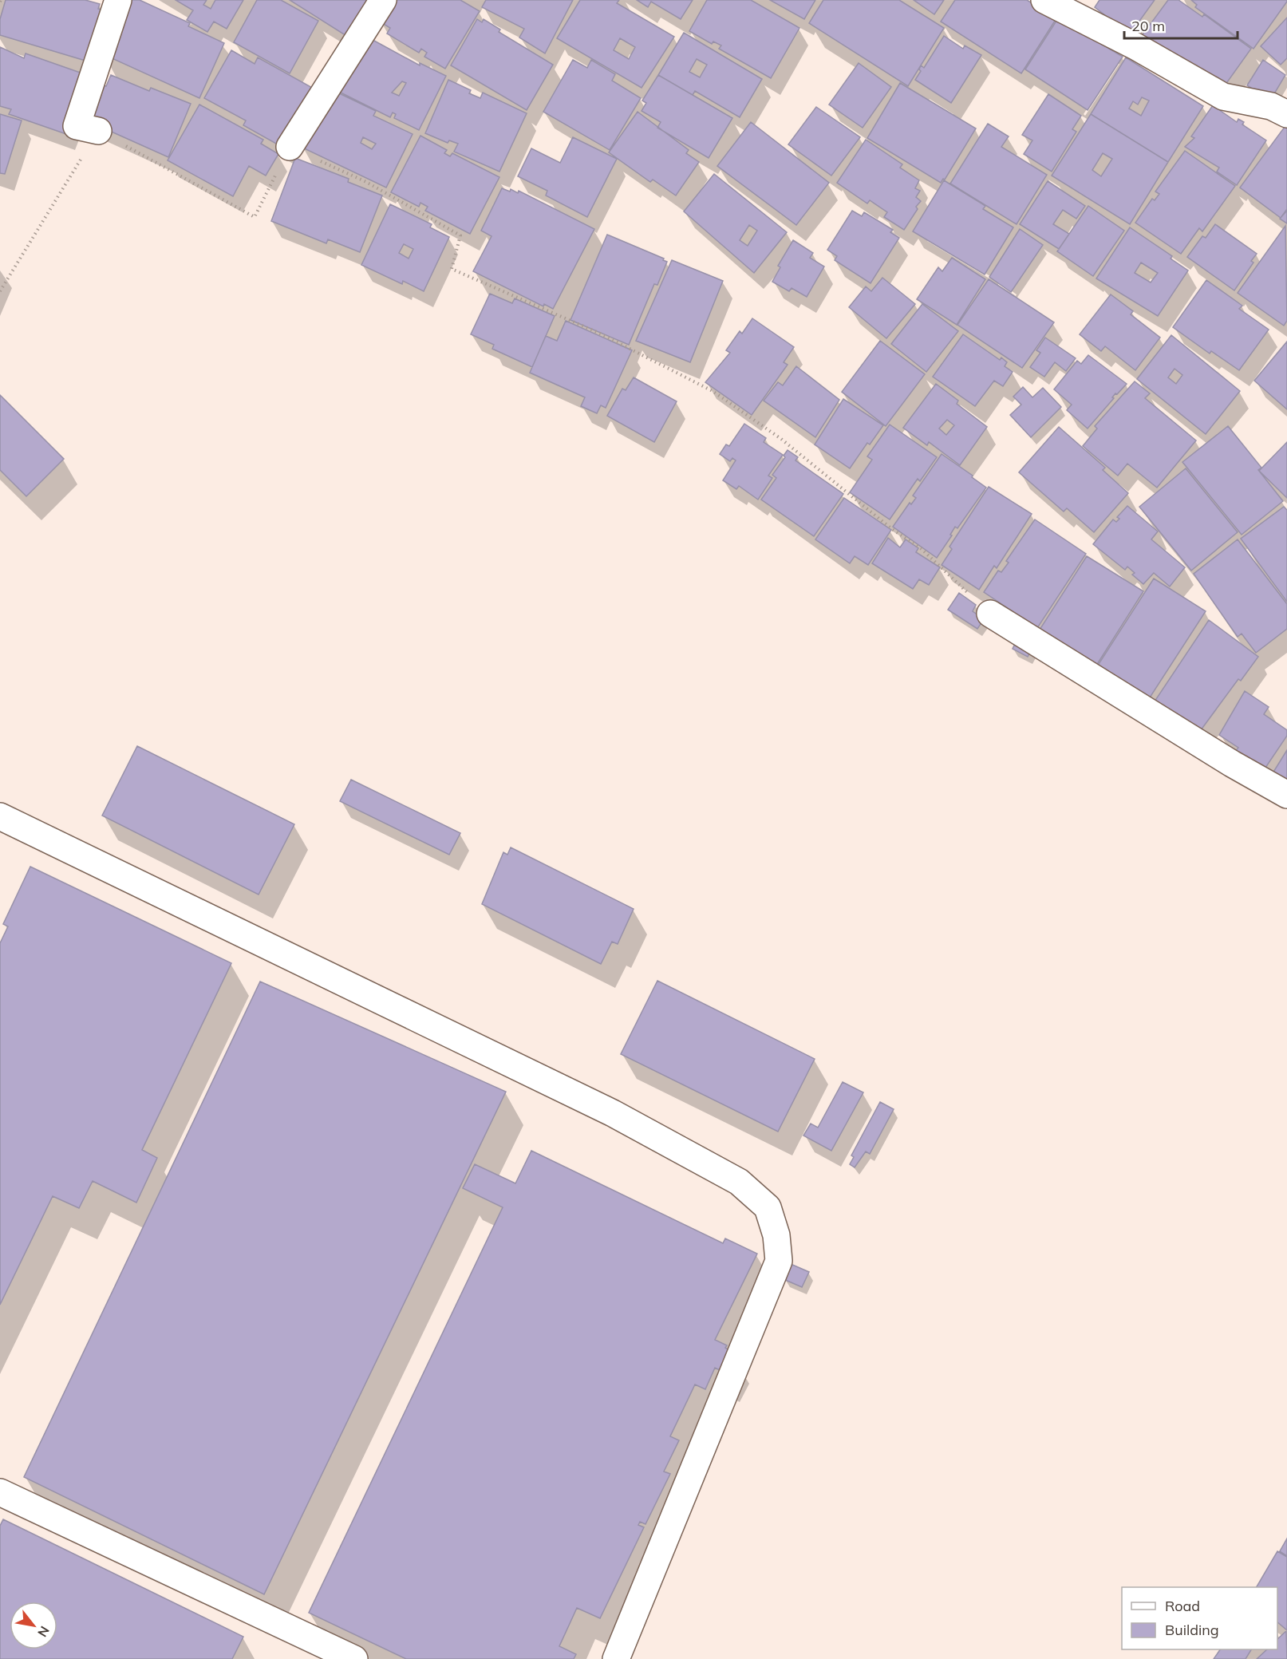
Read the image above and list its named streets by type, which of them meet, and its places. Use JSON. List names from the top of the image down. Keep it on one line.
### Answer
{"legend":["Road","Building"],"scale_bar":"20 m","north":"bottom right"}
